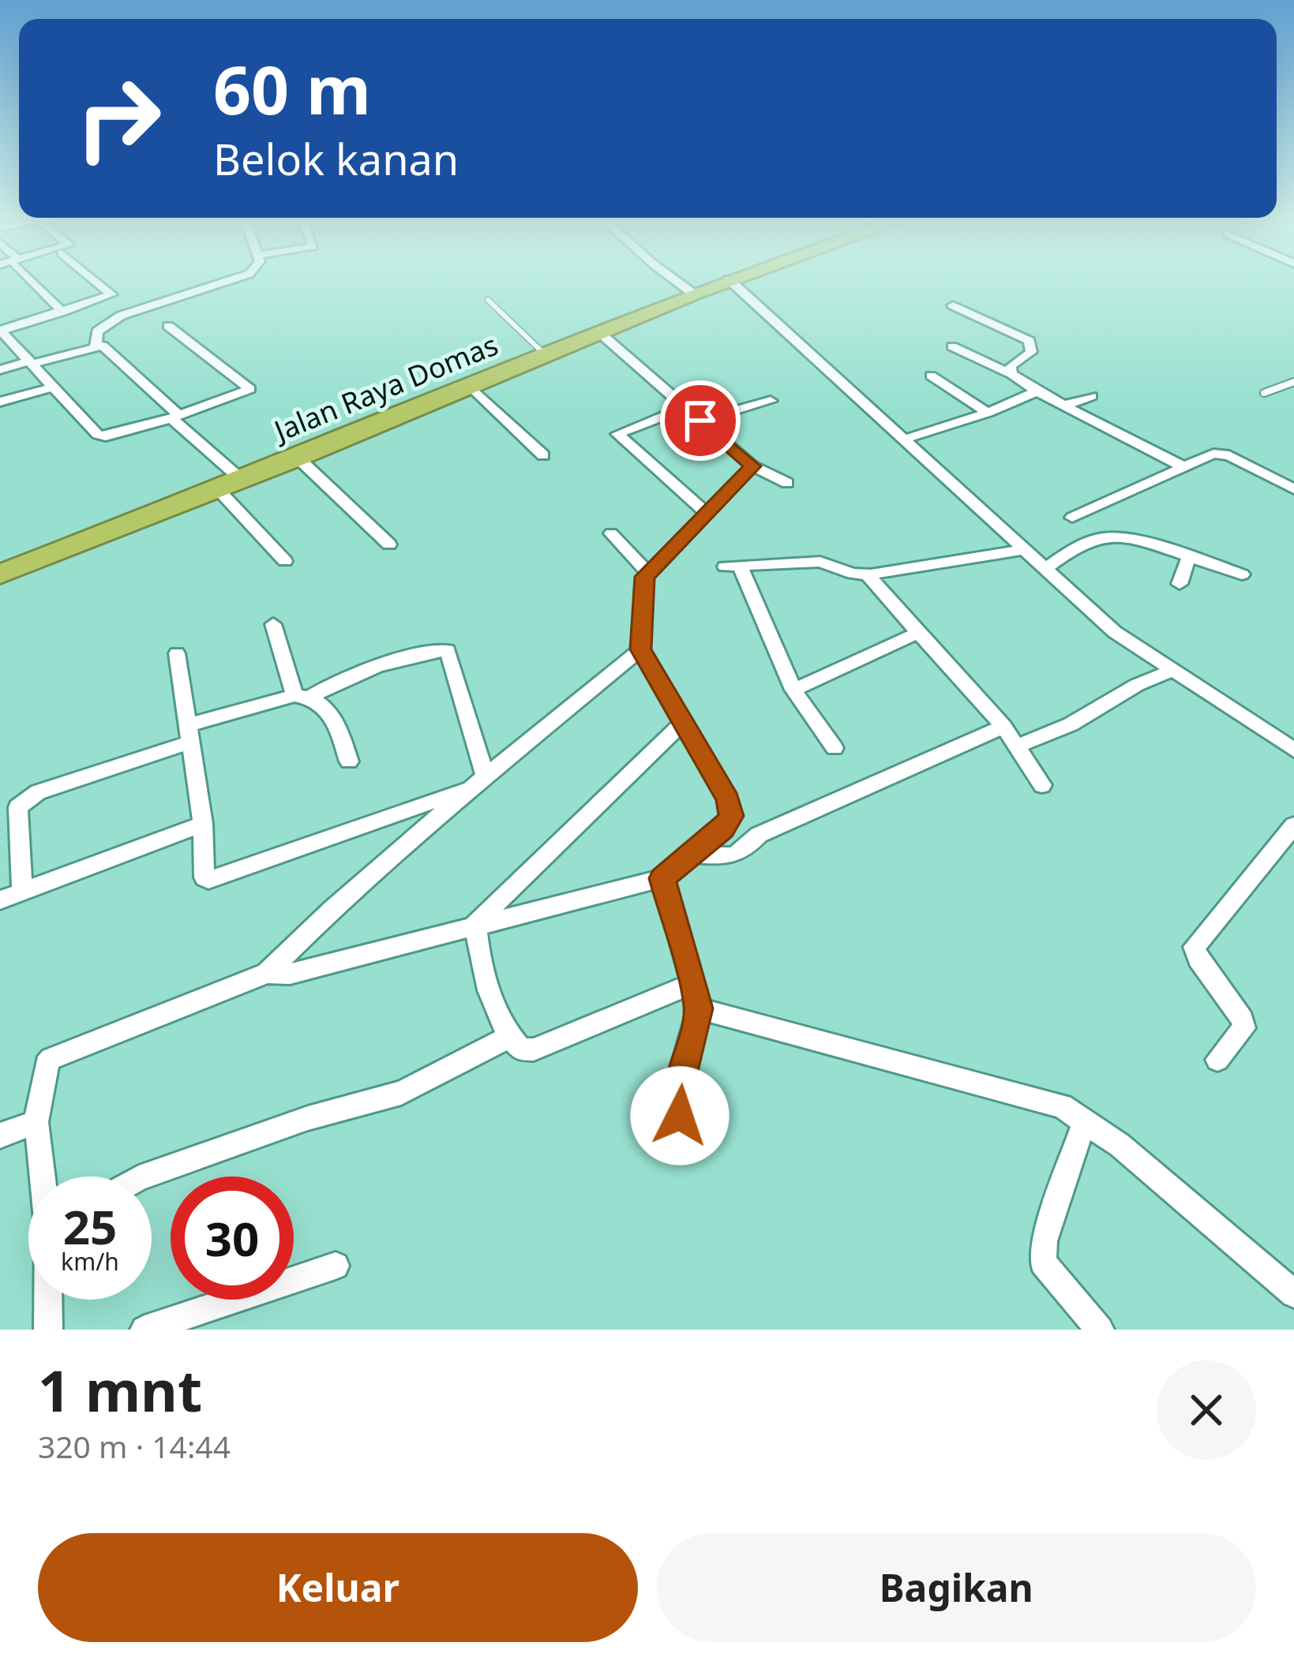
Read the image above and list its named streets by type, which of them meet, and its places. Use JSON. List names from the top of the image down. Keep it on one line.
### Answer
{"streets":{"highway":["Jalan Raya Domas"]},"page":{"turn":["60 m","Belok kanan"],"speed":"25 km/h","limit":"30","heading":["1 mnt","320 m · 14:44"],"buttons":["Keluar","Bagikan"]}}
